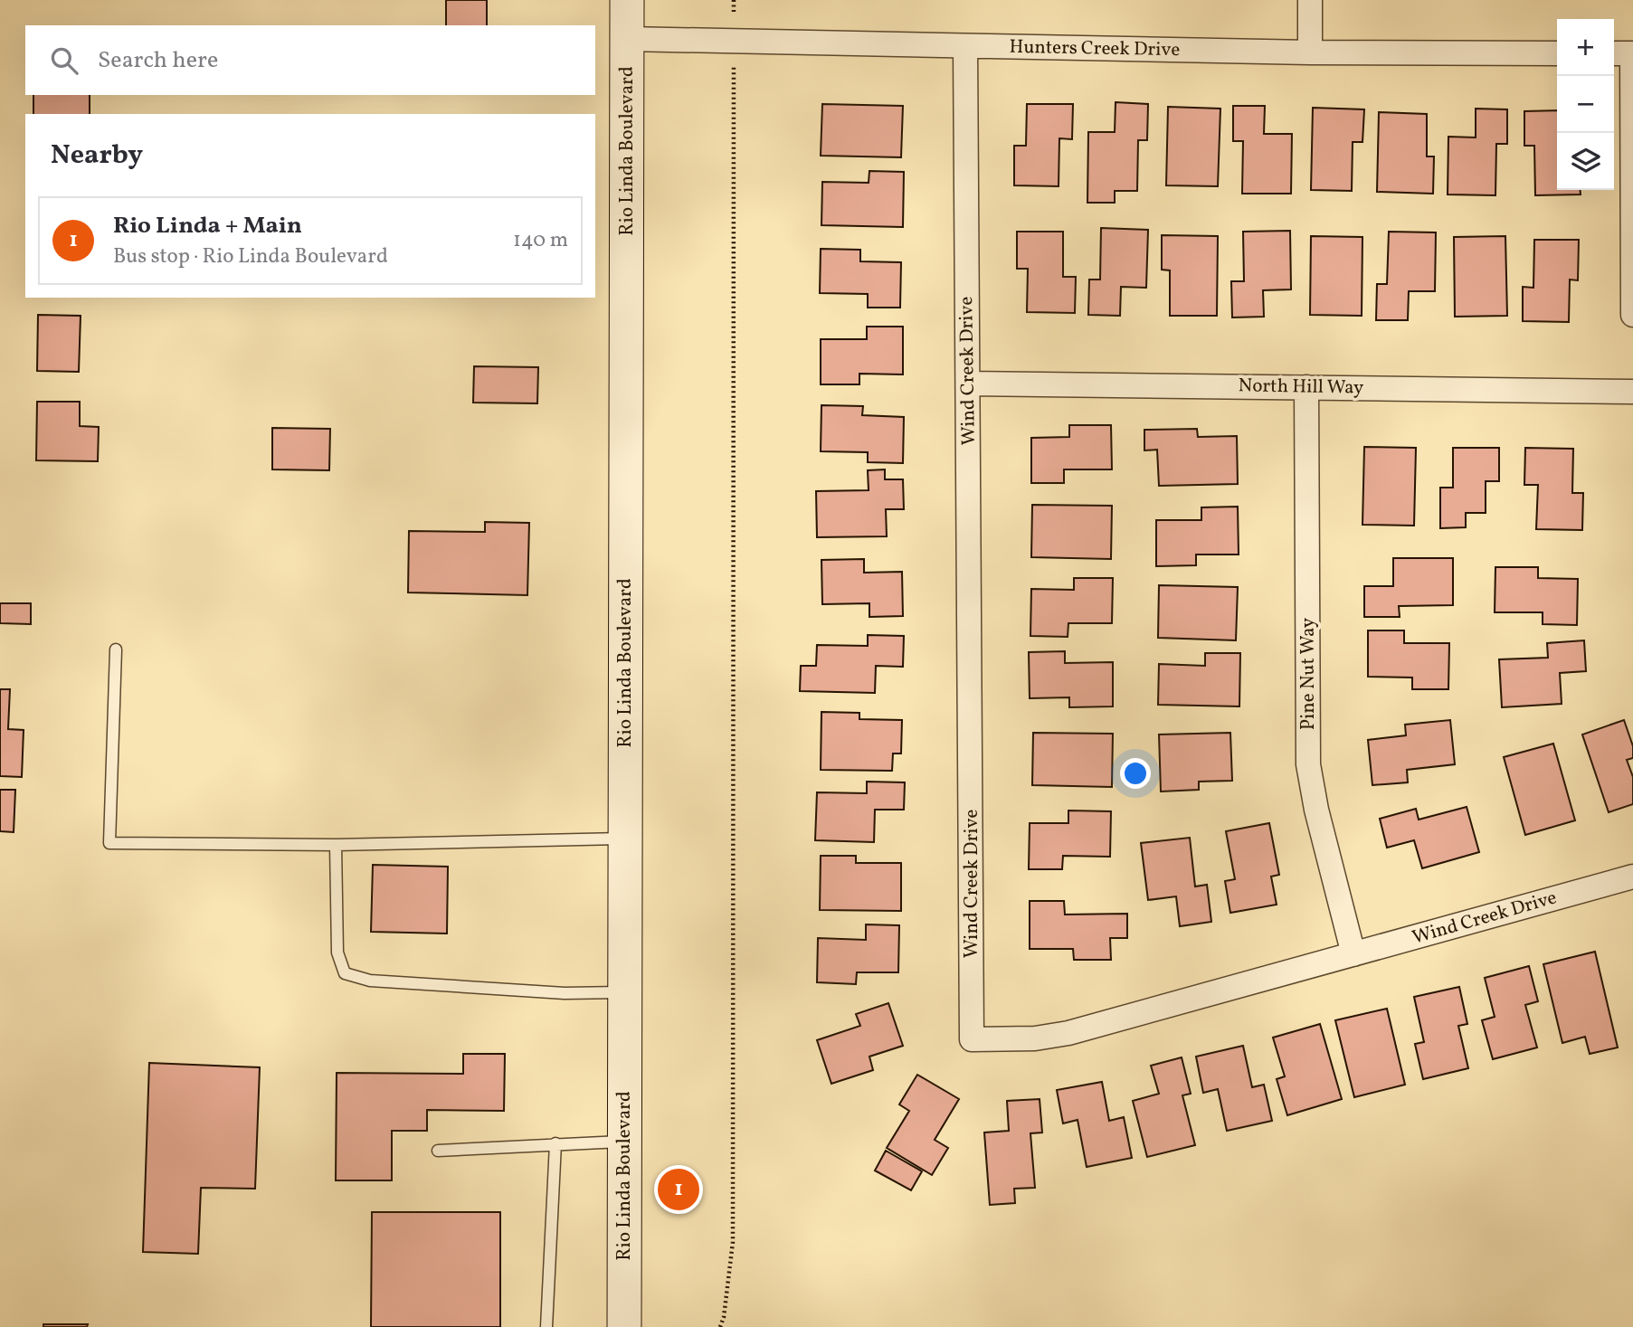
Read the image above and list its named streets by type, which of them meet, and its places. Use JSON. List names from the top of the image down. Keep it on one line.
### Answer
{"streets":{"main road":["Rio Linda Boulevard"],"street":["Hunters Creek Drive","Wind Creek Drive","North Hill Way","Pine Nut Way"]},"crossings":[["Hunters Creek Drive","Rio Linda Boulevard"],["Hunters Creek Drive","Wind Creek Drive"],["Wind Creek Drive","North Hill Way"],["Wind Creek Drive","Pine Nut Way"],["North Hill Way","Pine Nut Way"]],"page":{"map_buttons":["+","−"],"search":"Search here","heading":"Nearby","list":[{"mark":"1","name":"Rio Linda + Main","note":"Bus stop · Rio Linda Boulevard","value":"140 m"}],"pins":"1"}}
